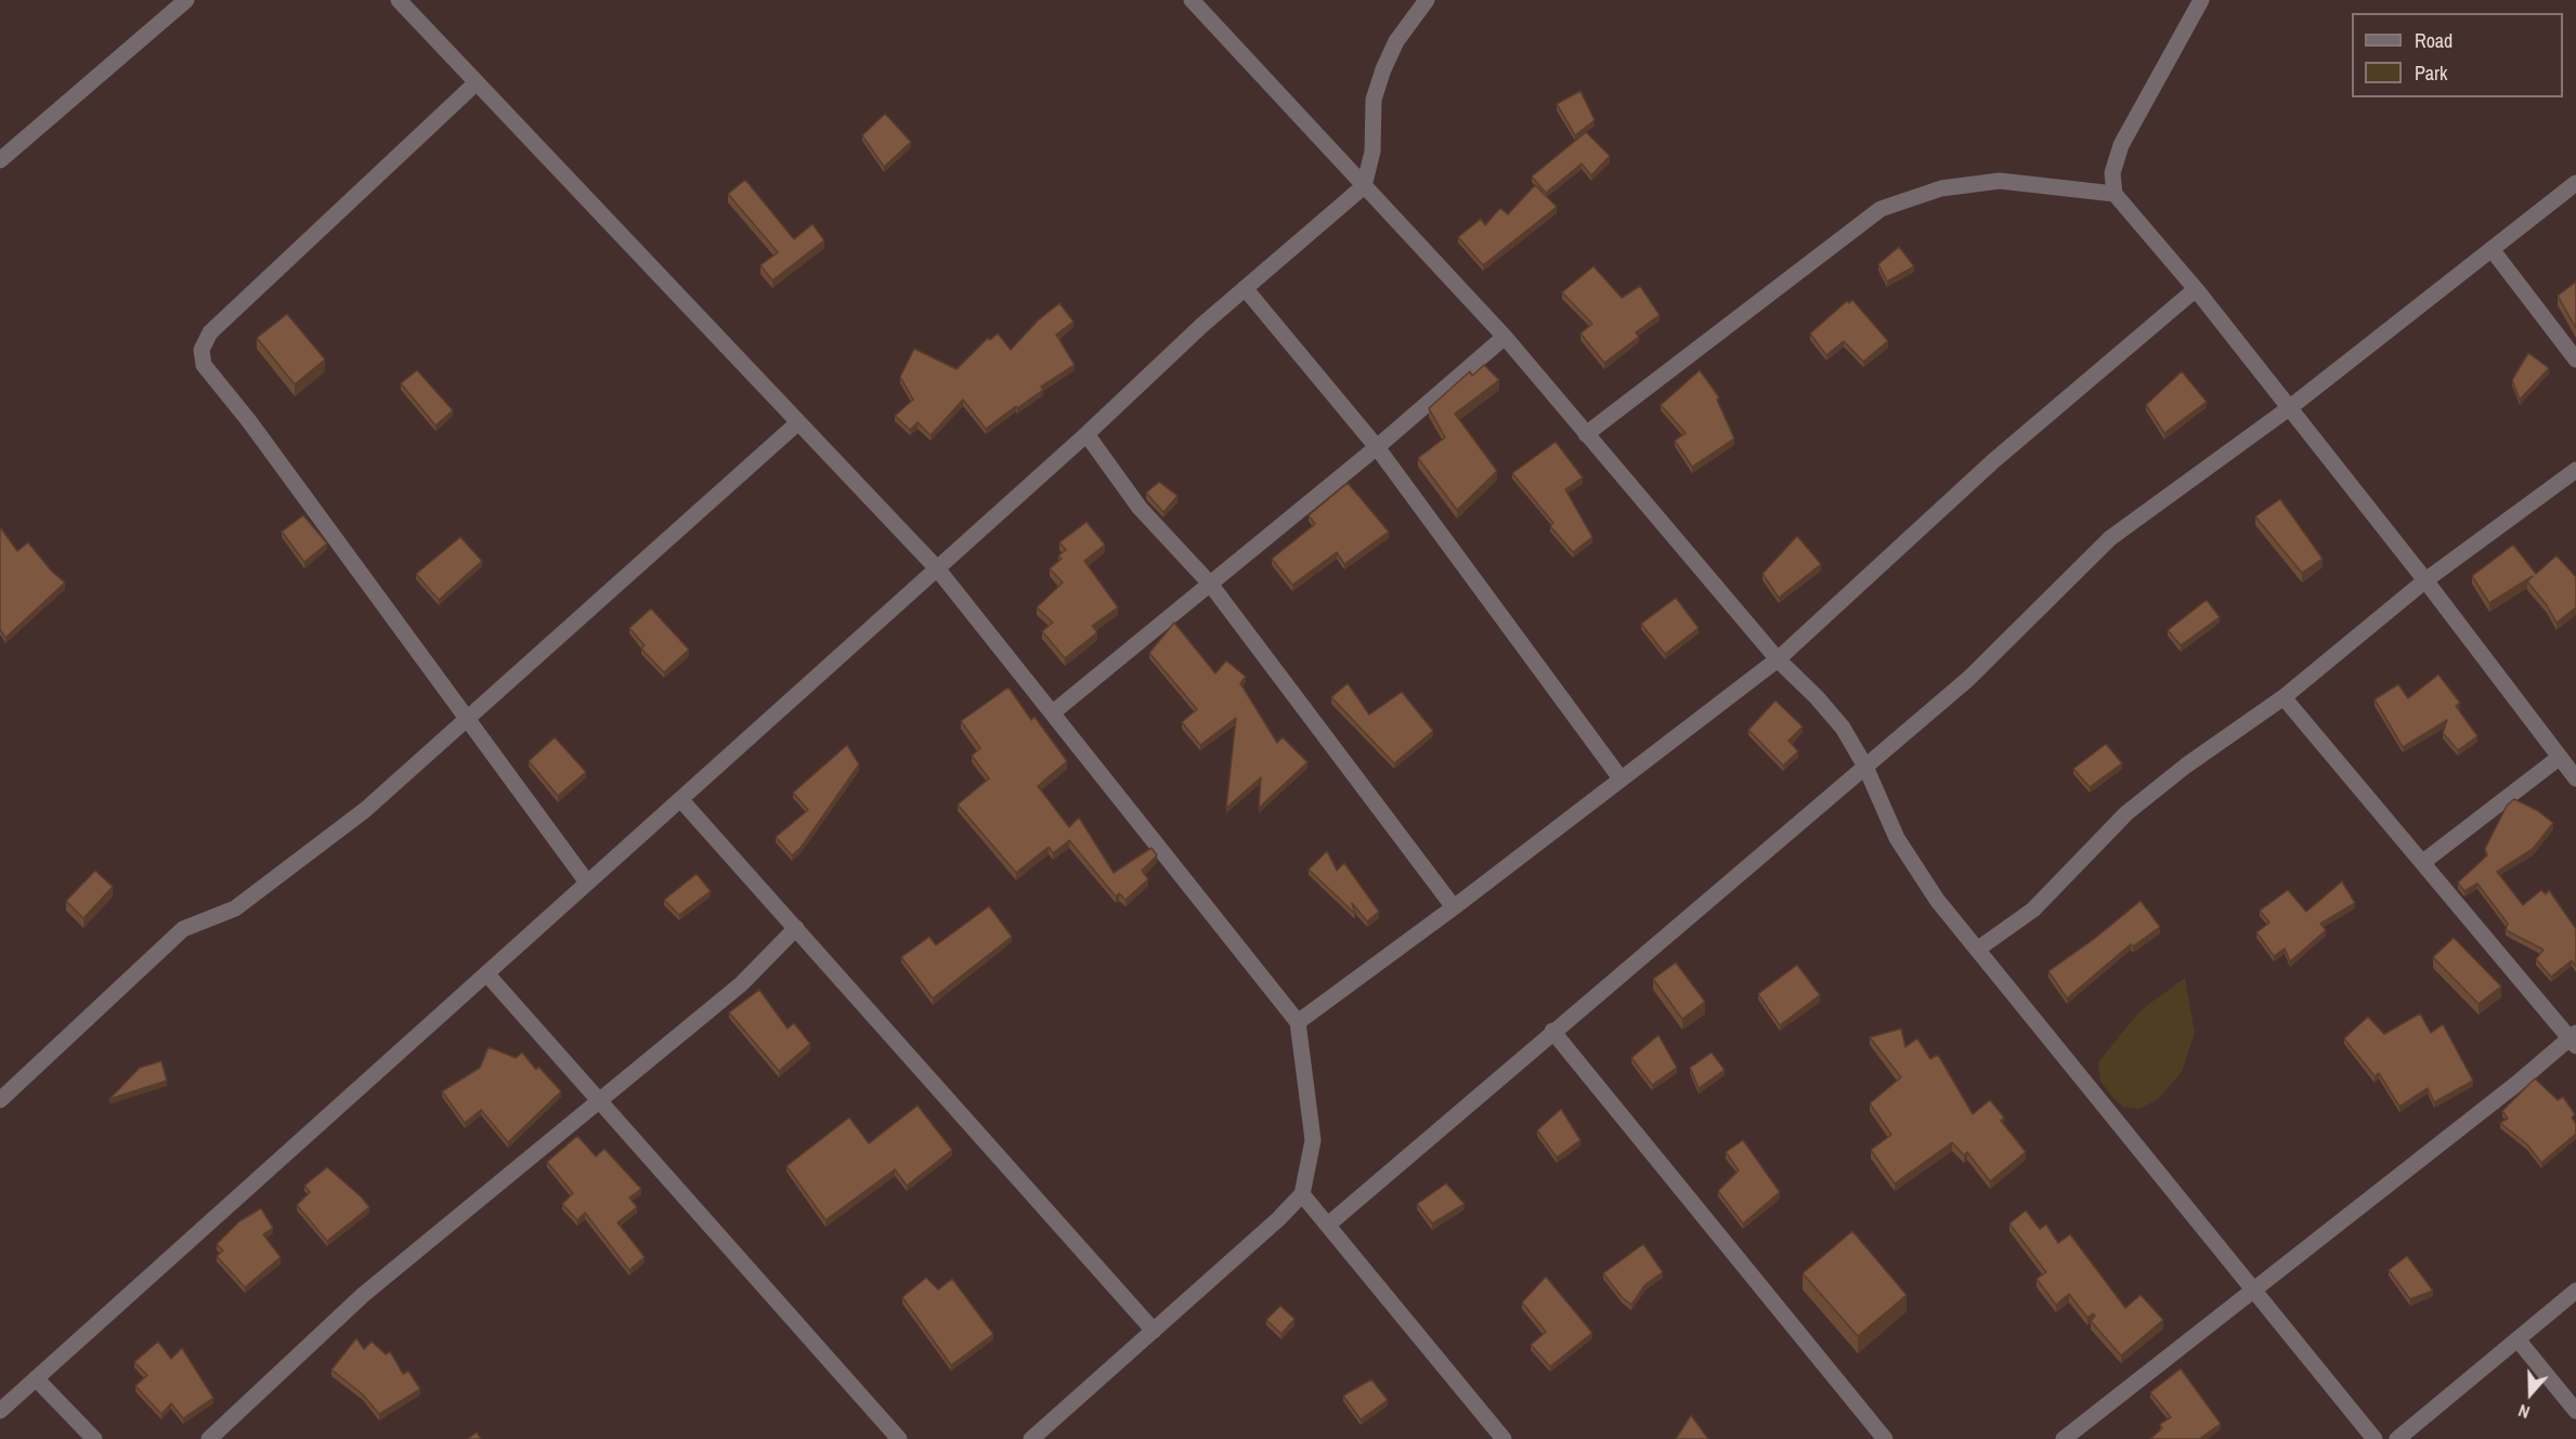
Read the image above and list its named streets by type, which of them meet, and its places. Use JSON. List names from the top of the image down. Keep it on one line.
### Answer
{"legend":["Road","Park"],"north":"bottom"}
